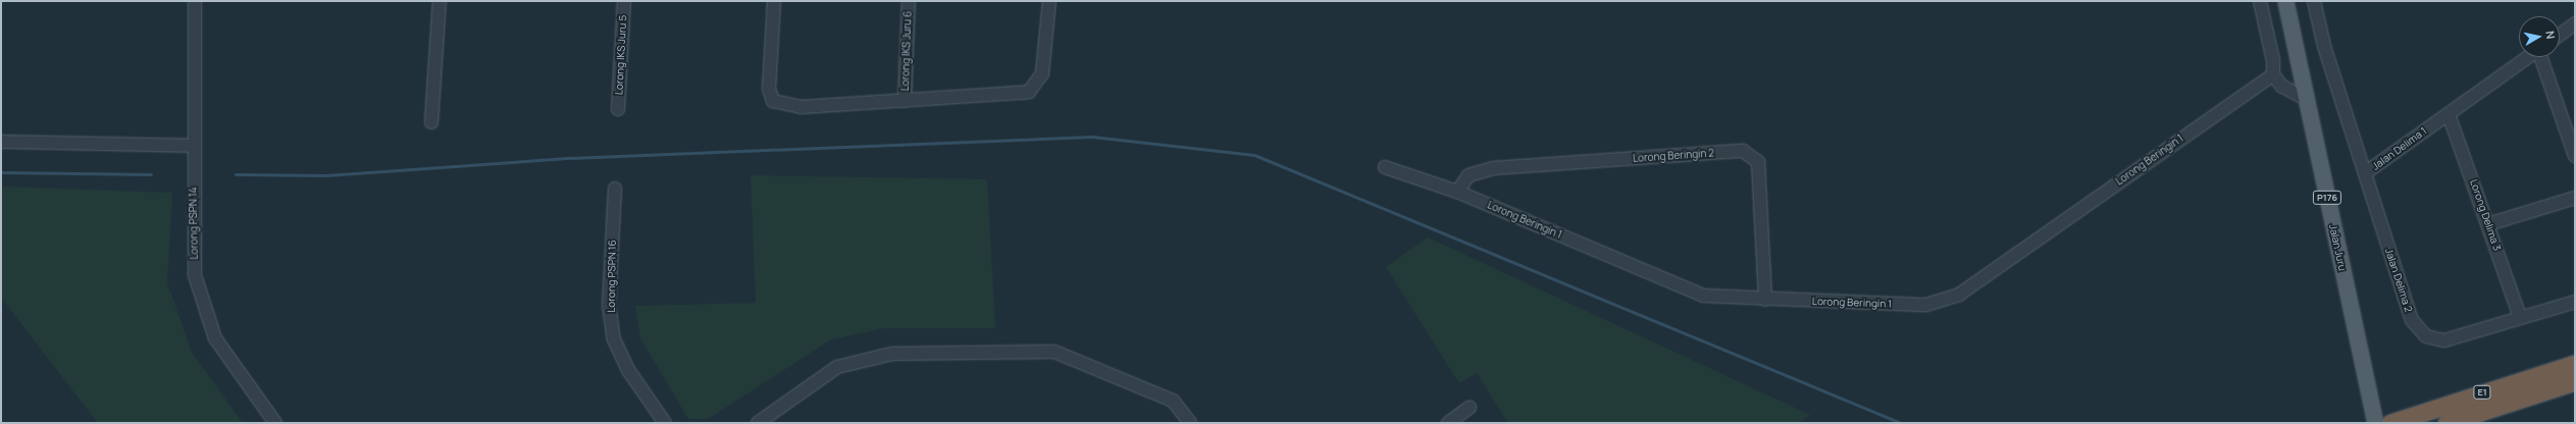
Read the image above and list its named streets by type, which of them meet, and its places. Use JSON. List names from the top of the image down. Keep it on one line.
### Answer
{"streets":{"highway":["E1"],"main road":["P176","Jalan Juru"],"street":["Lorong IKS Juru 6","Lorong IKS Juru 5","Jalan Delima 1","Lorong Beringin 2","Lorong Beringin 1","Lorong Delima 3","Lorong PSPN 14","Lorong PSPN 16","Jalan Delima 2"]},"crossings":[["Jalan Delima 1","Lorong Delima 3"],["Jalan Delima 1","Jalan Delima 2"],["Lorong Beringin 2","Lorong Beringin 1"],["Lorong Delima 3","Jalan Delima 2"]],"north":"right"}
